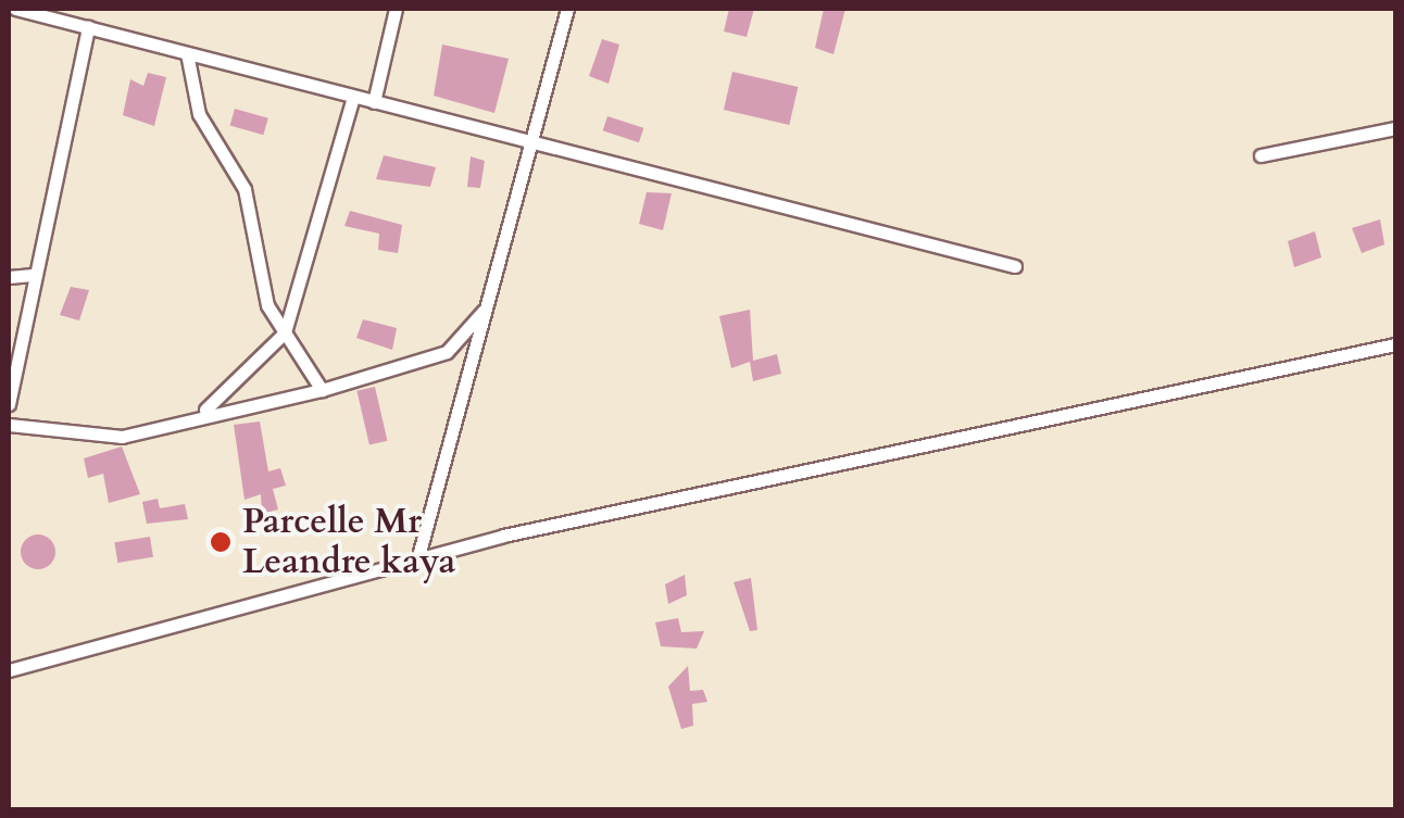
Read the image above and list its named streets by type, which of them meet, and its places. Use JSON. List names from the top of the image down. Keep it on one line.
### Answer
{"places":["Parcelle Mr Leandre kaya"]}
